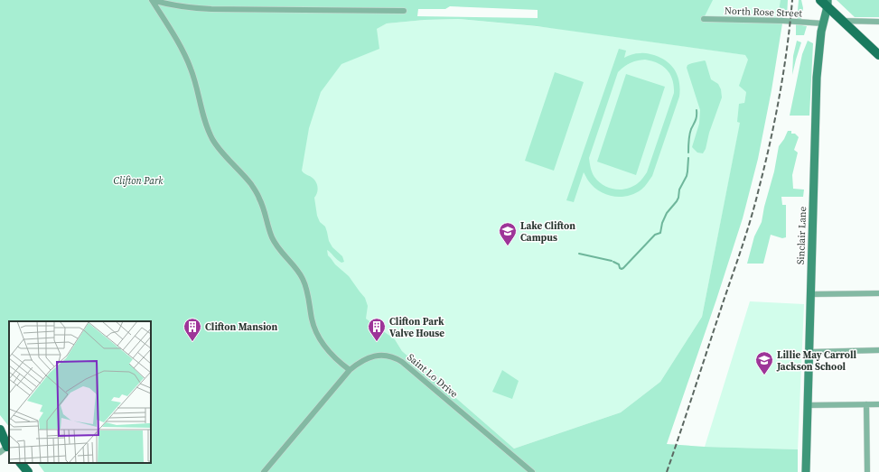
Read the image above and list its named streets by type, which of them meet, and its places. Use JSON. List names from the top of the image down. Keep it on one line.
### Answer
{"streets":{"main road":["Sinclair Lane"],"street":["North Rose Street","Saint Lo Drive"]},"crossings":[["North Rose Street","Sinclair Lane"]],"parks":["Clifton Park"],"places":{"school or university":["Lake Clifton Campus","Lillie May Carroll Jackson School"],"building":["Clifton Mansion","Clifton Park Valve House"]}}
